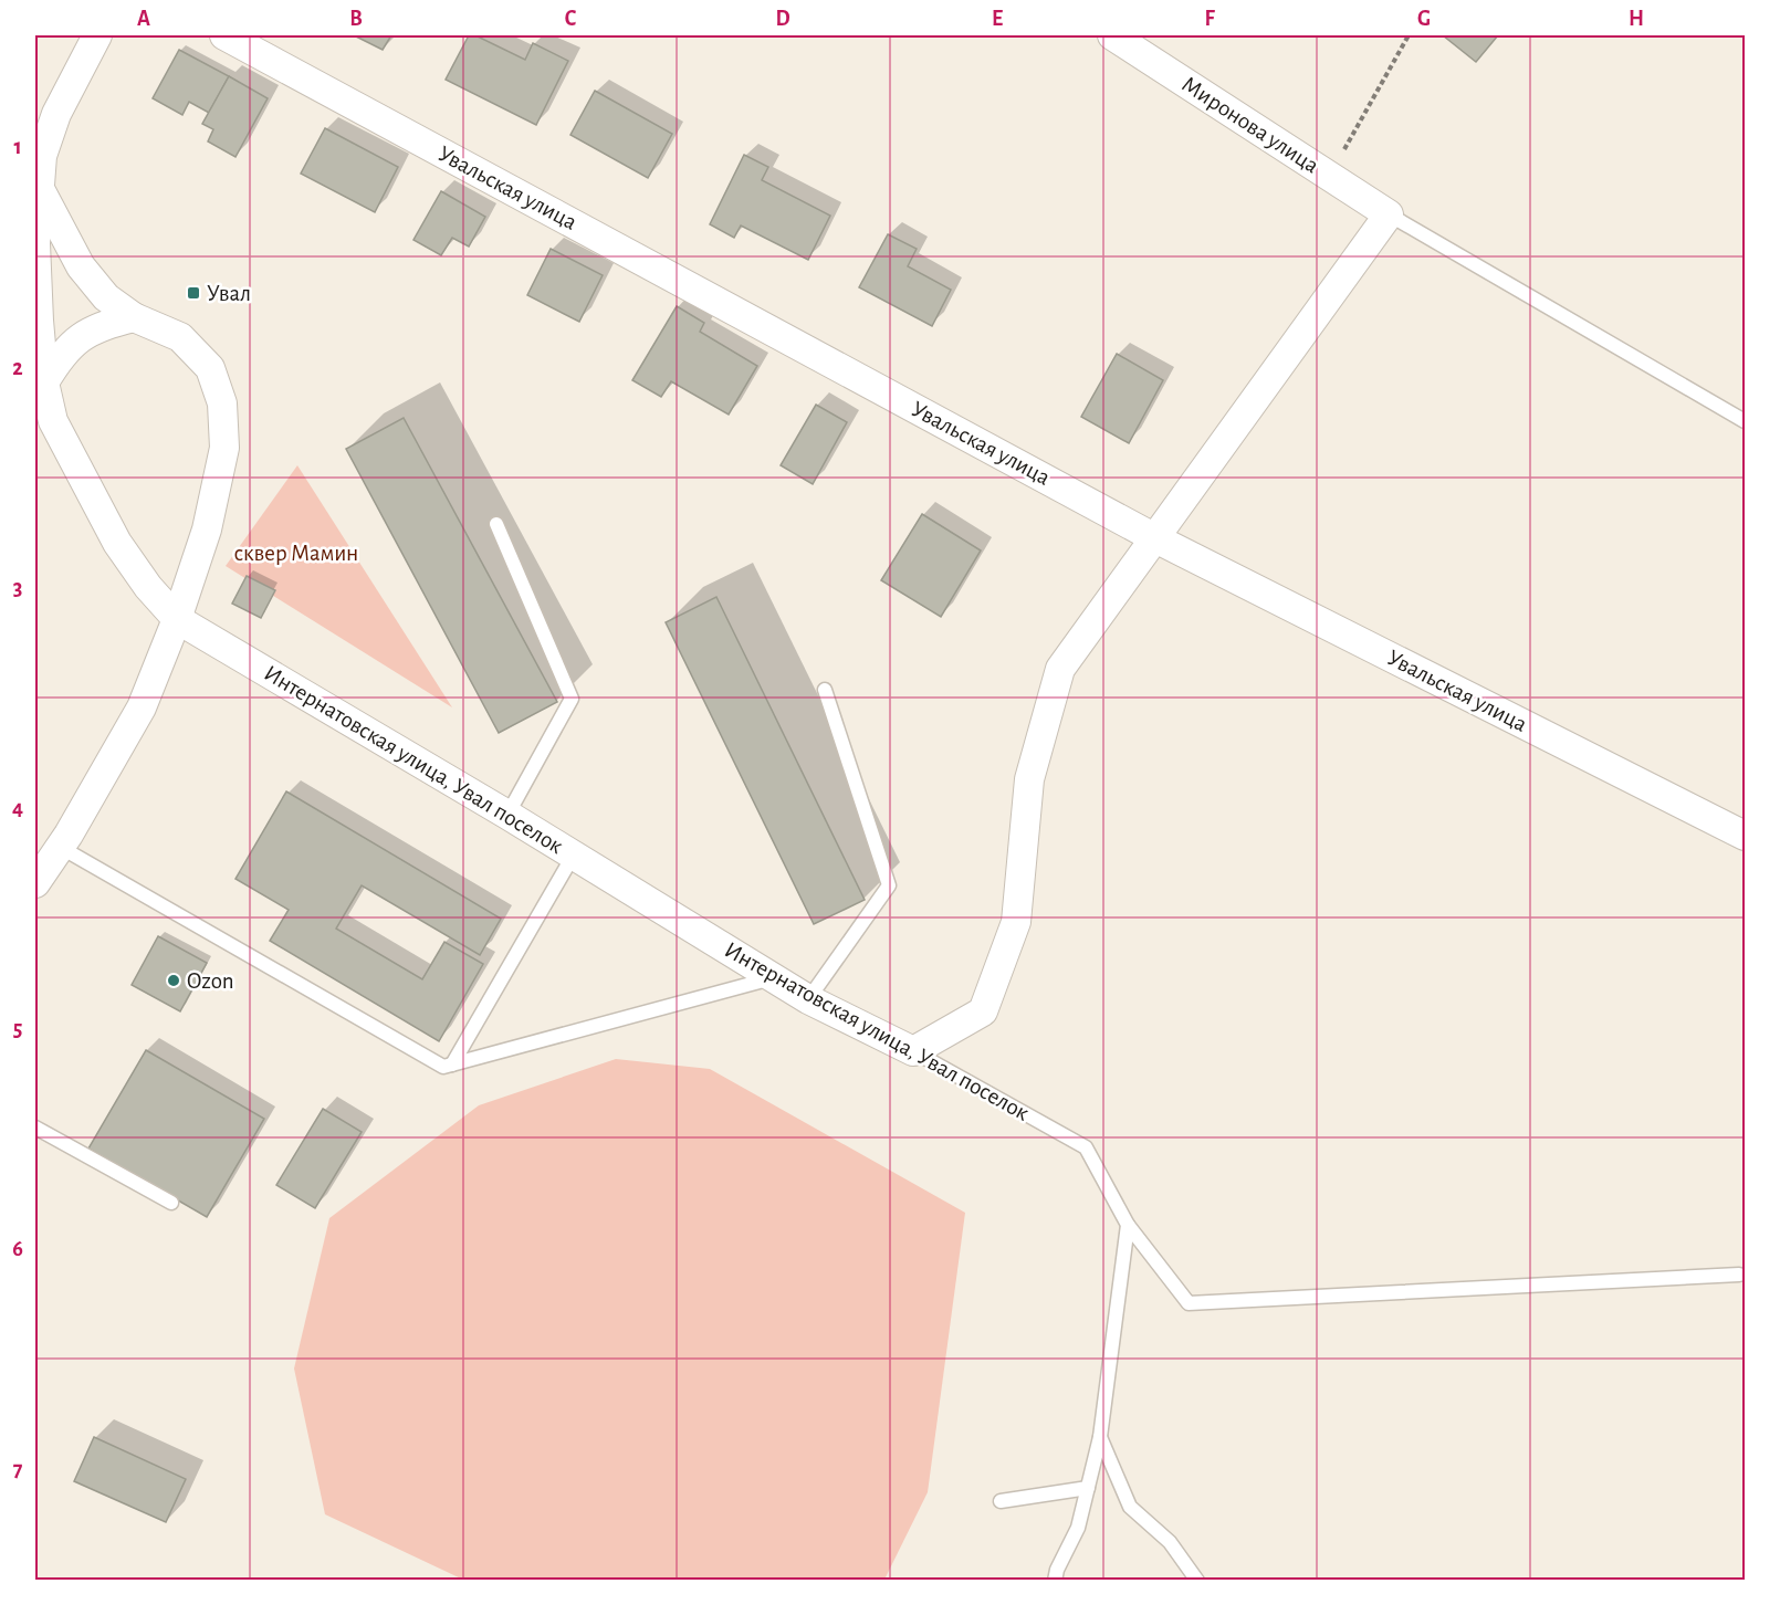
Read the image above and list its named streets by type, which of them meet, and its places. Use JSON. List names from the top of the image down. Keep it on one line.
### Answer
{"streets":{"street":["Миронова улица","Увальская улица","Интернатовская улица, Увал поселок"]},"parks":["сквер Мамин"],"places":{"transit":["Увал"],"other":["Ozon"]},"grid":{"columns":["A","B","C","D","E","F","G","H"],"rows":["1","2","3","4","5","6","7"]}}
